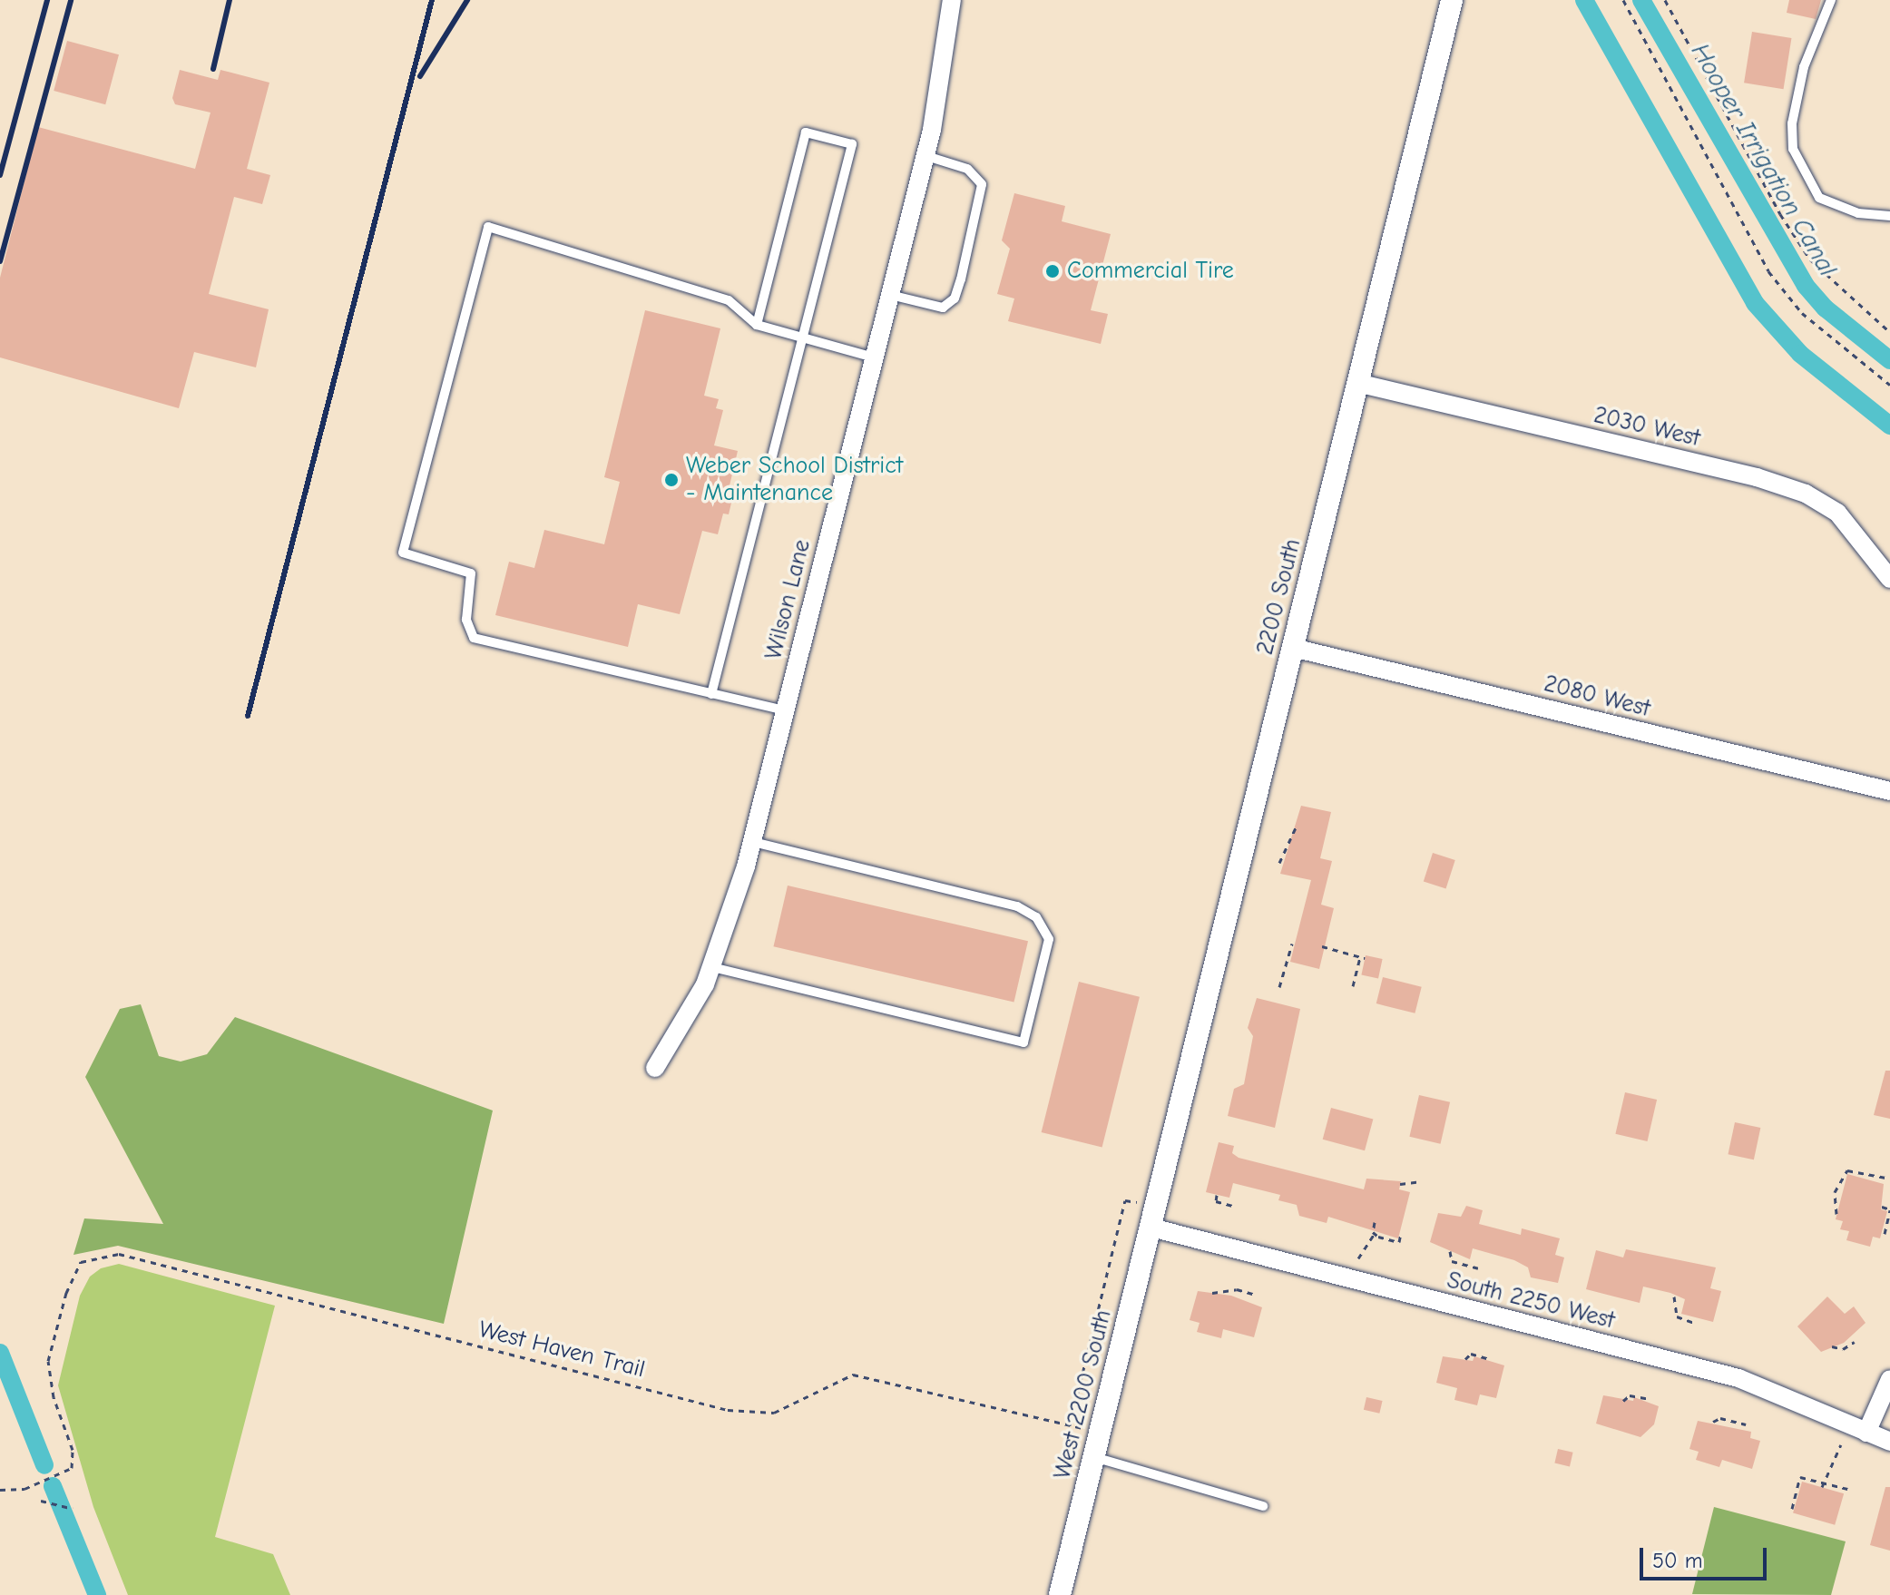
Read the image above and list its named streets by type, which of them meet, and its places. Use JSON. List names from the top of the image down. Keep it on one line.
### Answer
{"streets":{"street":["2030 West","2200 South","Wilson Lane","2080 West","South 2250 West","West 2200 South"],"path":["West Haven Trail"]},"crossings":[["2030 West","2200 South"],["2200 South","2080 West"],["2200 South","South 2250 West"],["2200 South","West Haven Trail"],["2200 South","West 2200 South"],["South 2250 West","West Haven Trail"],["South 2250 West","West 2200 South"],["West Haven Trail","West 2200 South"]],"water":["Hooper Irrigation Canal"],"places":["Commercial Tire","Weber School District - Maintenance"],"scale_bar":"50 m"}
